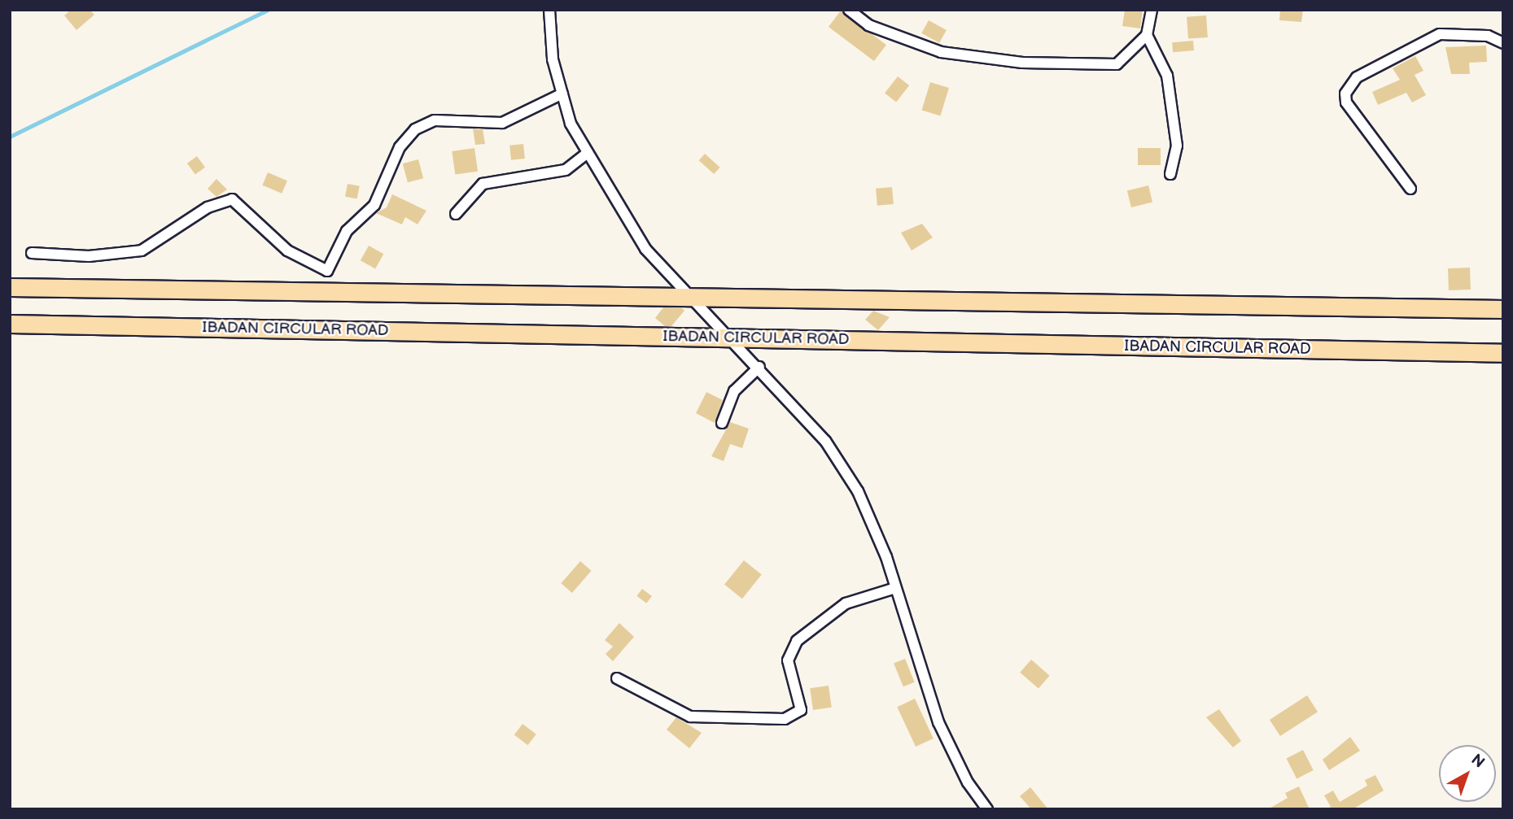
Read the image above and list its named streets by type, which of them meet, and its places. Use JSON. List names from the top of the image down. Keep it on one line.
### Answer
{"streets":{"highway":["IBADAN CIRCULAR ROAD"]},"north":"top right"}
